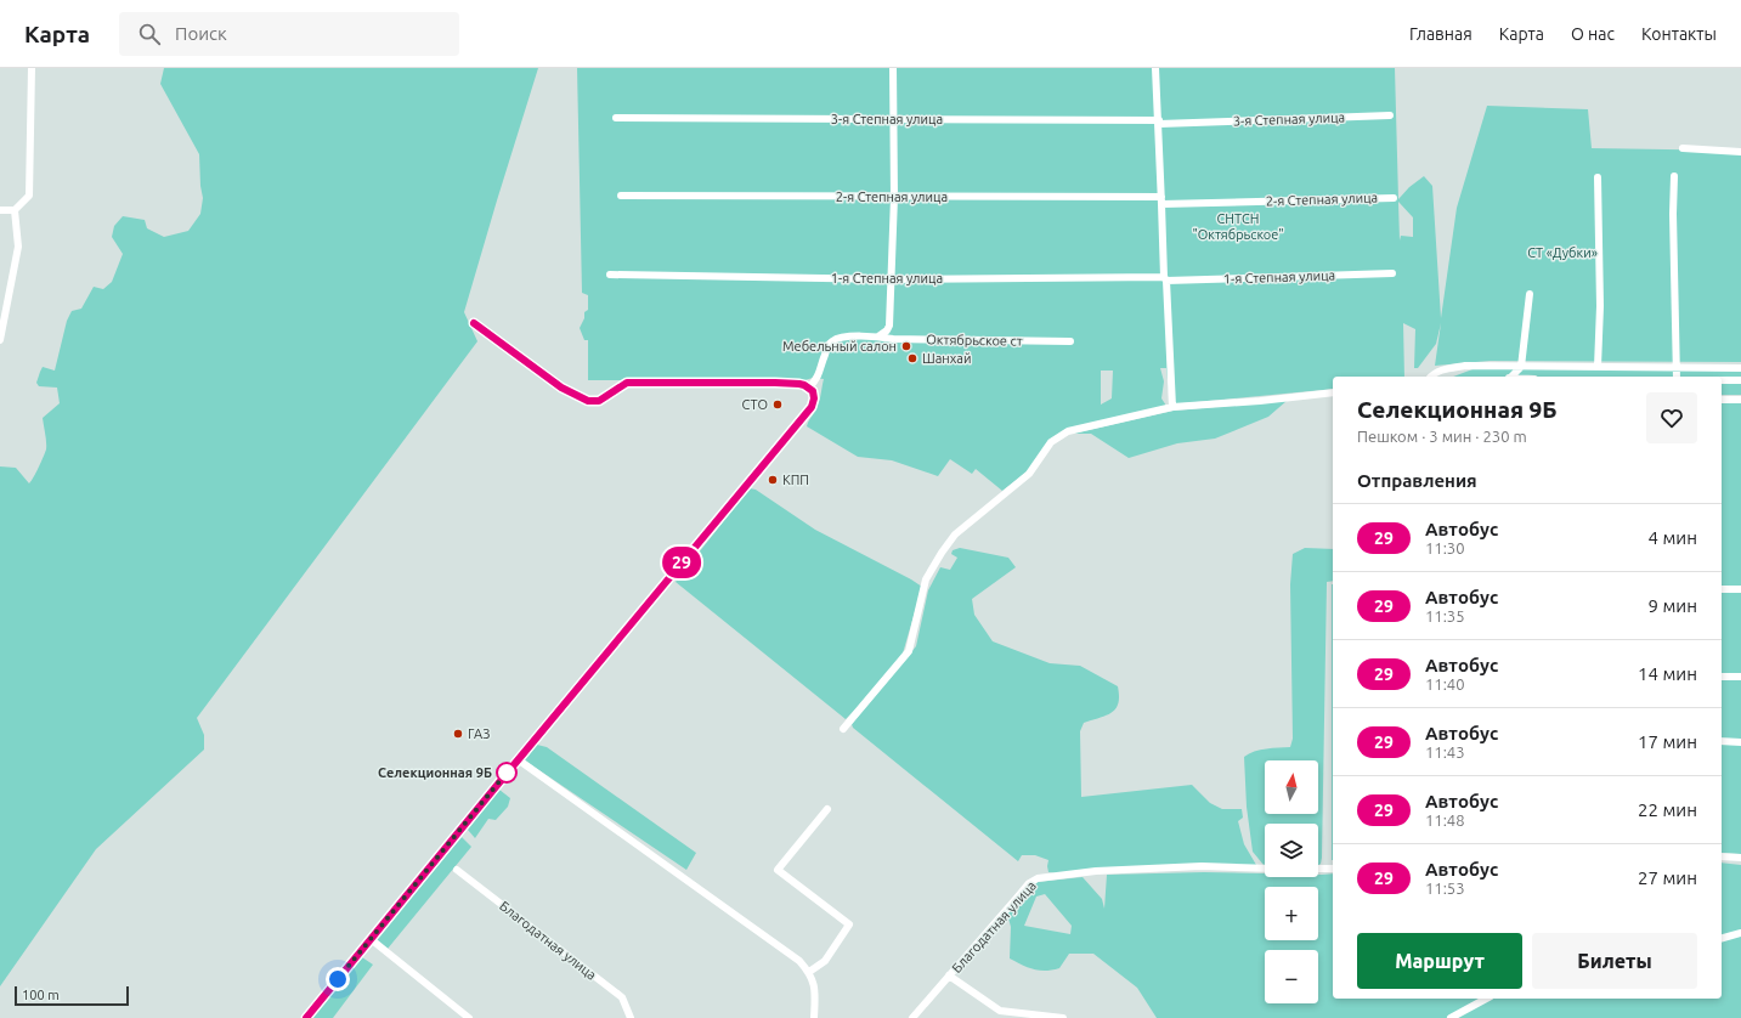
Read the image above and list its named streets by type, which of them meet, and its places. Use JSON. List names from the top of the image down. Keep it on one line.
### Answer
{"streets":{"street":["3-я Степная улица","2-я Степная улица","1-я Степная улица","Октябрьское ст","Благодатная улица"]},"parks":["СНТСН \"Октябрьское\"","СТ «Дубки»"],"places":["Мебельный салон","Шанхай","СТО","КПП","ГАЗ","Селекционная 9Б"],"lines":["bus line 29"],"scale_bar":"100 m","north":"top","page":{"header":"Карта","search":"Поиск","nav":["Главная","Карта","О нас","Контакты"],"on_map":"29","heading":[["Селекционная 9Б","Пешком · 3 мин · 230 m"],"Отправления"],"list":[{"mark":"29","name":"Автобус","note":"11:30","value":"4 мин"},{"mark":"29","name":"Автобус","note":"11:35","value":"9 мин"},{"mark":"29","name":"Автобус","note":"11:40","value":"14 мин"},{"mark":"29","name":"Автобус","note":"11:43","value":"17 мин"},{"mark":"29","name":"Автобус","note":"11:48","value":"22 мин"},{"mark":"29","name":"Автобус","note":"11:53","value":"27 мин"}],"map_buttons":["+","−"],"buttons":["Маршрут","Билеты"],"scale":"100 m"}}
